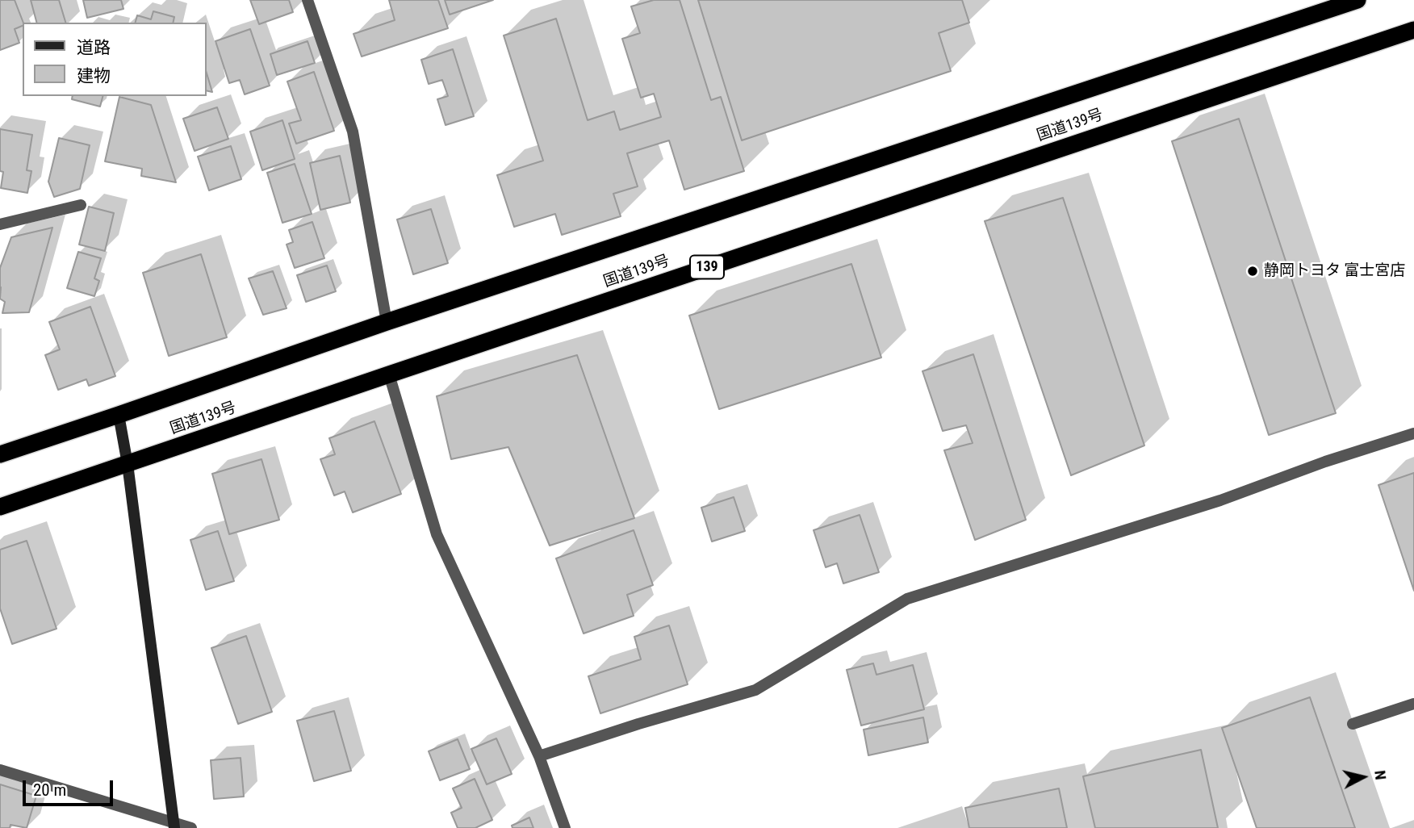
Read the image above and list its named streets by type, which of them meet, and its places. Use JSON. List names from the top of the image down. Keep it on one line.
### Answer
{"streets":{"highway":["国道139号","139"]},"places":["静岡トヨタ 富士宮店"],"legend":["道路","建物"],"scale_bar":"20 m","north":"right"}
